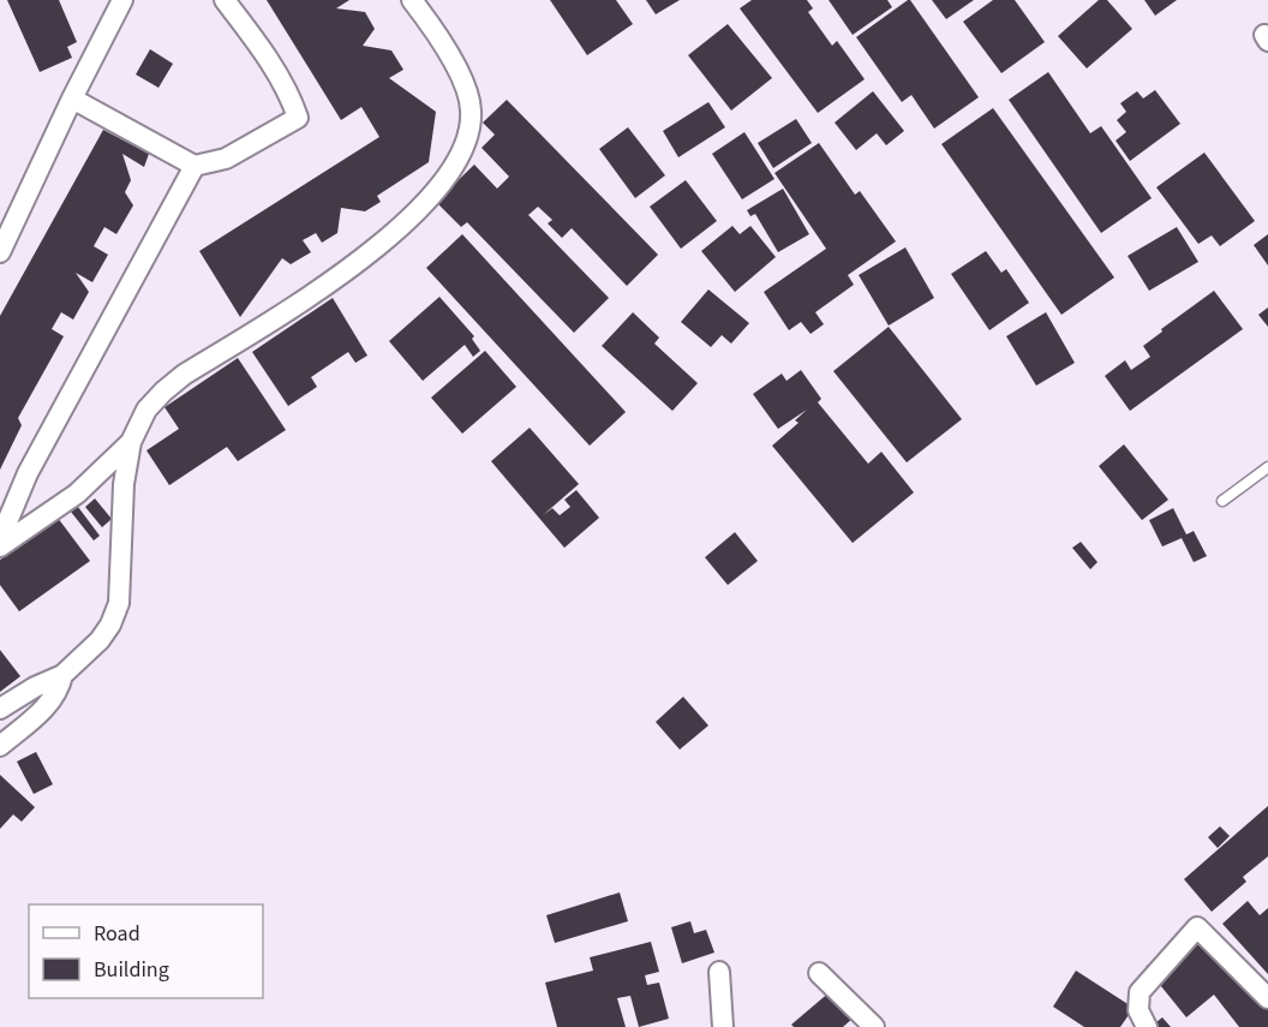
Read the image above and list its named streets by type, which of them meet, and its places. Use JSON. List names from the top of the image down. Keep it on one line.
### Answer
{"legend":["Road","Building"]}
